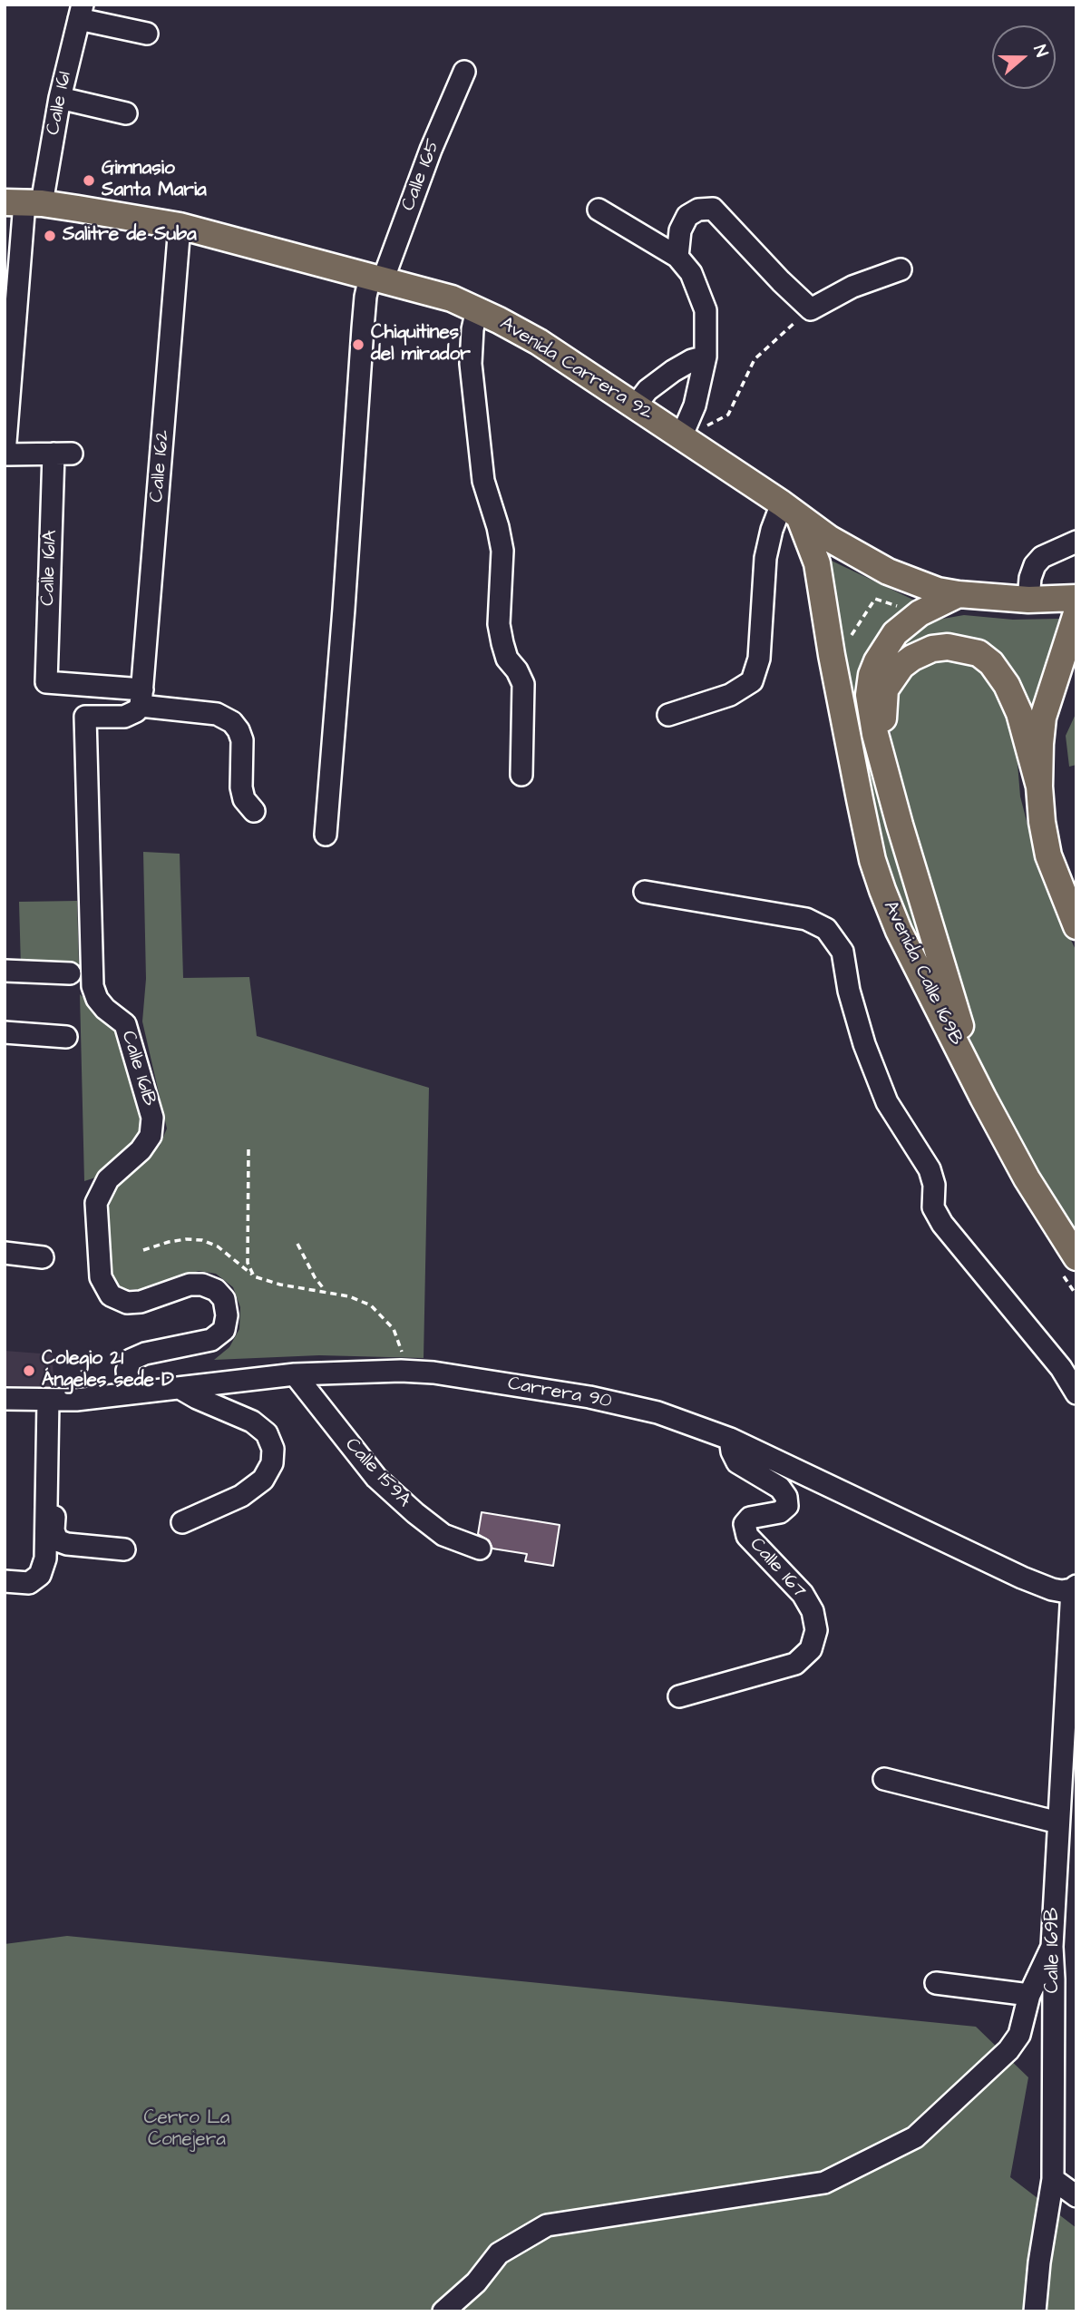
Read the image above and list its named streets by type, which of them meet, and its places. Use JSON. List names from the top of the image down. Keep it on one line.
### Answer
{"streets":{"main road":["Avenida Carrera 92","Avenida Calle 169B"],"street":["Calle 161","Calle 165","Calle 162","Calle 161A","Calle 161B","Carrera 90","Calle 159A","Calle 167","Calle 169B"]},"crossings":[["Calle 161","Avenida Carrera 92"],["Calle 161","Calle 161A"],["Calle 165","Avenida Carrera 92"],["Avenida Carrera 92","Calle 162"],["Avenida Carrera 92","Avenida Calle 169B"],["Calle 162","Calle 161A"],["Calle 162","Calle 161B"],["Calle 161A","Calle 161B"],["Calle 161B","Carrera 90"],["Carrera 90","Calle 159A"],["Carrera 90","Calle 167"],["Carrera 90","Calle 169B"]],"parks":["Cerro La Conejera"],"places":["Gimnasio Santa Maria","Salitre de Suba","Chiquitines del mirador","Colegio 21 Ángeles sede D"],"north":"right"}
